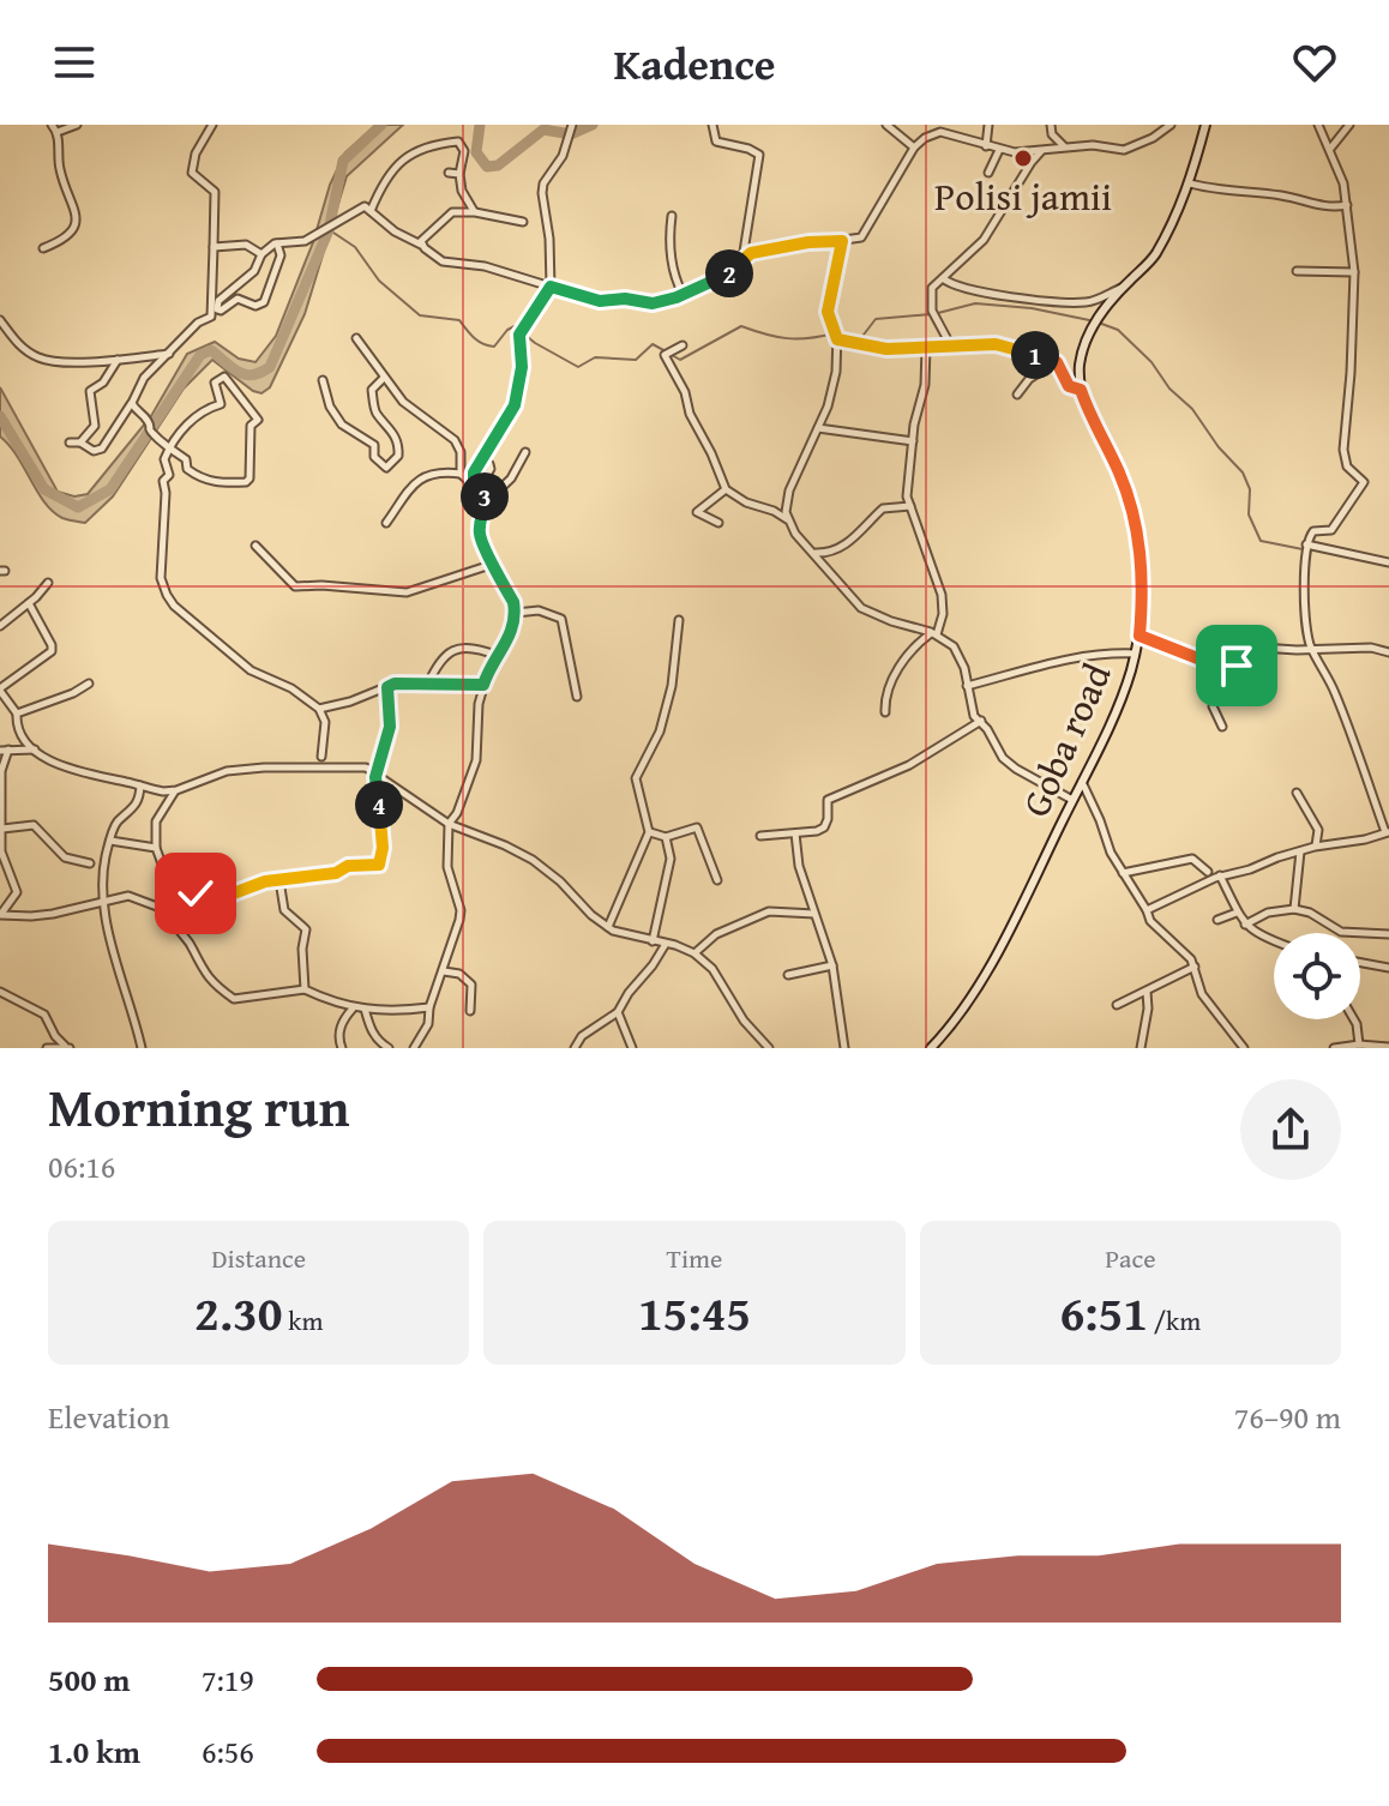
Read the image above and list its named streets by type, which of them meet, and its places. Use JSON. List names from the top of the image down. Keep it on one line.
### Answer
{"streets":{"main road":["Goba road"]},"places":["Polisi jamii"],"page":{"header":"Kadence","pins":["2","1","3","4"],"heading":["Morning run","06:16"],"stats":[["Distance","2.30 km"],["Time","15:45"],["Pace","6:51 /km"]],"chart":["Elevation","76–90 m"],"list":[{"name":"500 m","note":"7:19"},{"name":"1.0 km","note":"6:56"}]}}
